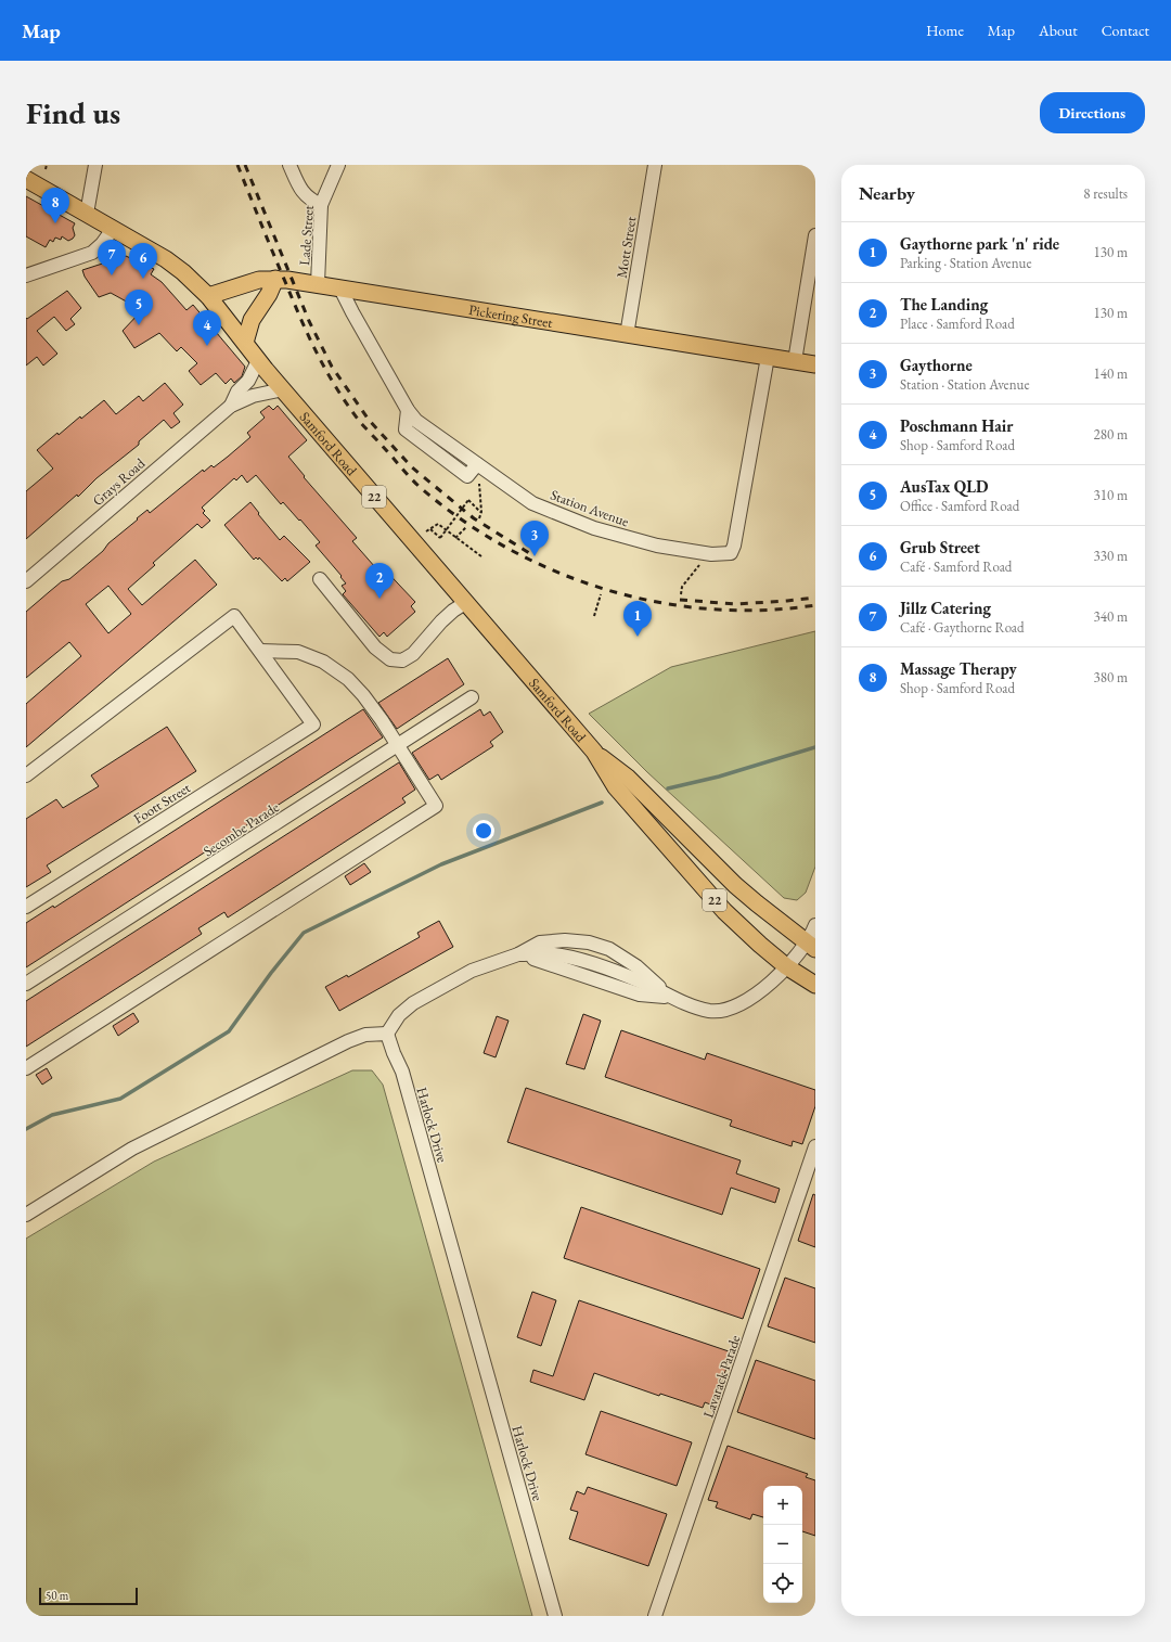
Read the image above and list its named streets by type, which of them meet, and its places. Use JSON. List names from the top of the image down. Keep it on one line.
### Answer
{"streets":{"main road":["Pickering Street","Samford Road","22"],"street":["Lade Street","Mott Street","Grays Road","Station Avenue","Foott Street","Secombe Parade","Harlock Drive","Lavarack Parade"]},"crossings":[["Lade Street","Pickering Street"],["Mott Street","Pickering Street"],["Pickering Street","Samford Road"],["Pickering Street","Station Avenue"],["Samford Road","Grays Road"]],"scale_bar":"50 m","page":{"header":"Map","nav":["Home","Map","About","Contact"],"buttons":"Directions","title":"Find us","heading":["Nearby","8 results"],"pins":["8","7","6","5","4","3","2","1"],"list":[{"mark":"1","name":"Gaythorne park 'n' ride","note":"Parking · Station Avenue","value":"130 m"},{"mark":"2","name":"The Landing","note":"Place · Samford Road","value":"130 m"},{"mark":"3","name":"Gaythorne","note":"Station · Station Avenue","value":"140 m"},{"mark":"4","name":"Poschmann Hair","note":"Shop · Samford Road","value":"280 m"},{"mark":"5","name":"AusTax QLD","note":"Office · Samford Road","value":"310 m"},{"mark":"6","name":"Grub Street","note":"Café · Samford Road","value":"330 m"},{"mark":"7","name":"Jillz Catering","note":"Café · Gaythorne Road","value":"340 m"},{"mark":"8","name":"Massage Therapy","note":"Shop · Samford Road","value":"380 m"}],"map_buttons":["+","−"],"scale":"50 m"}}
